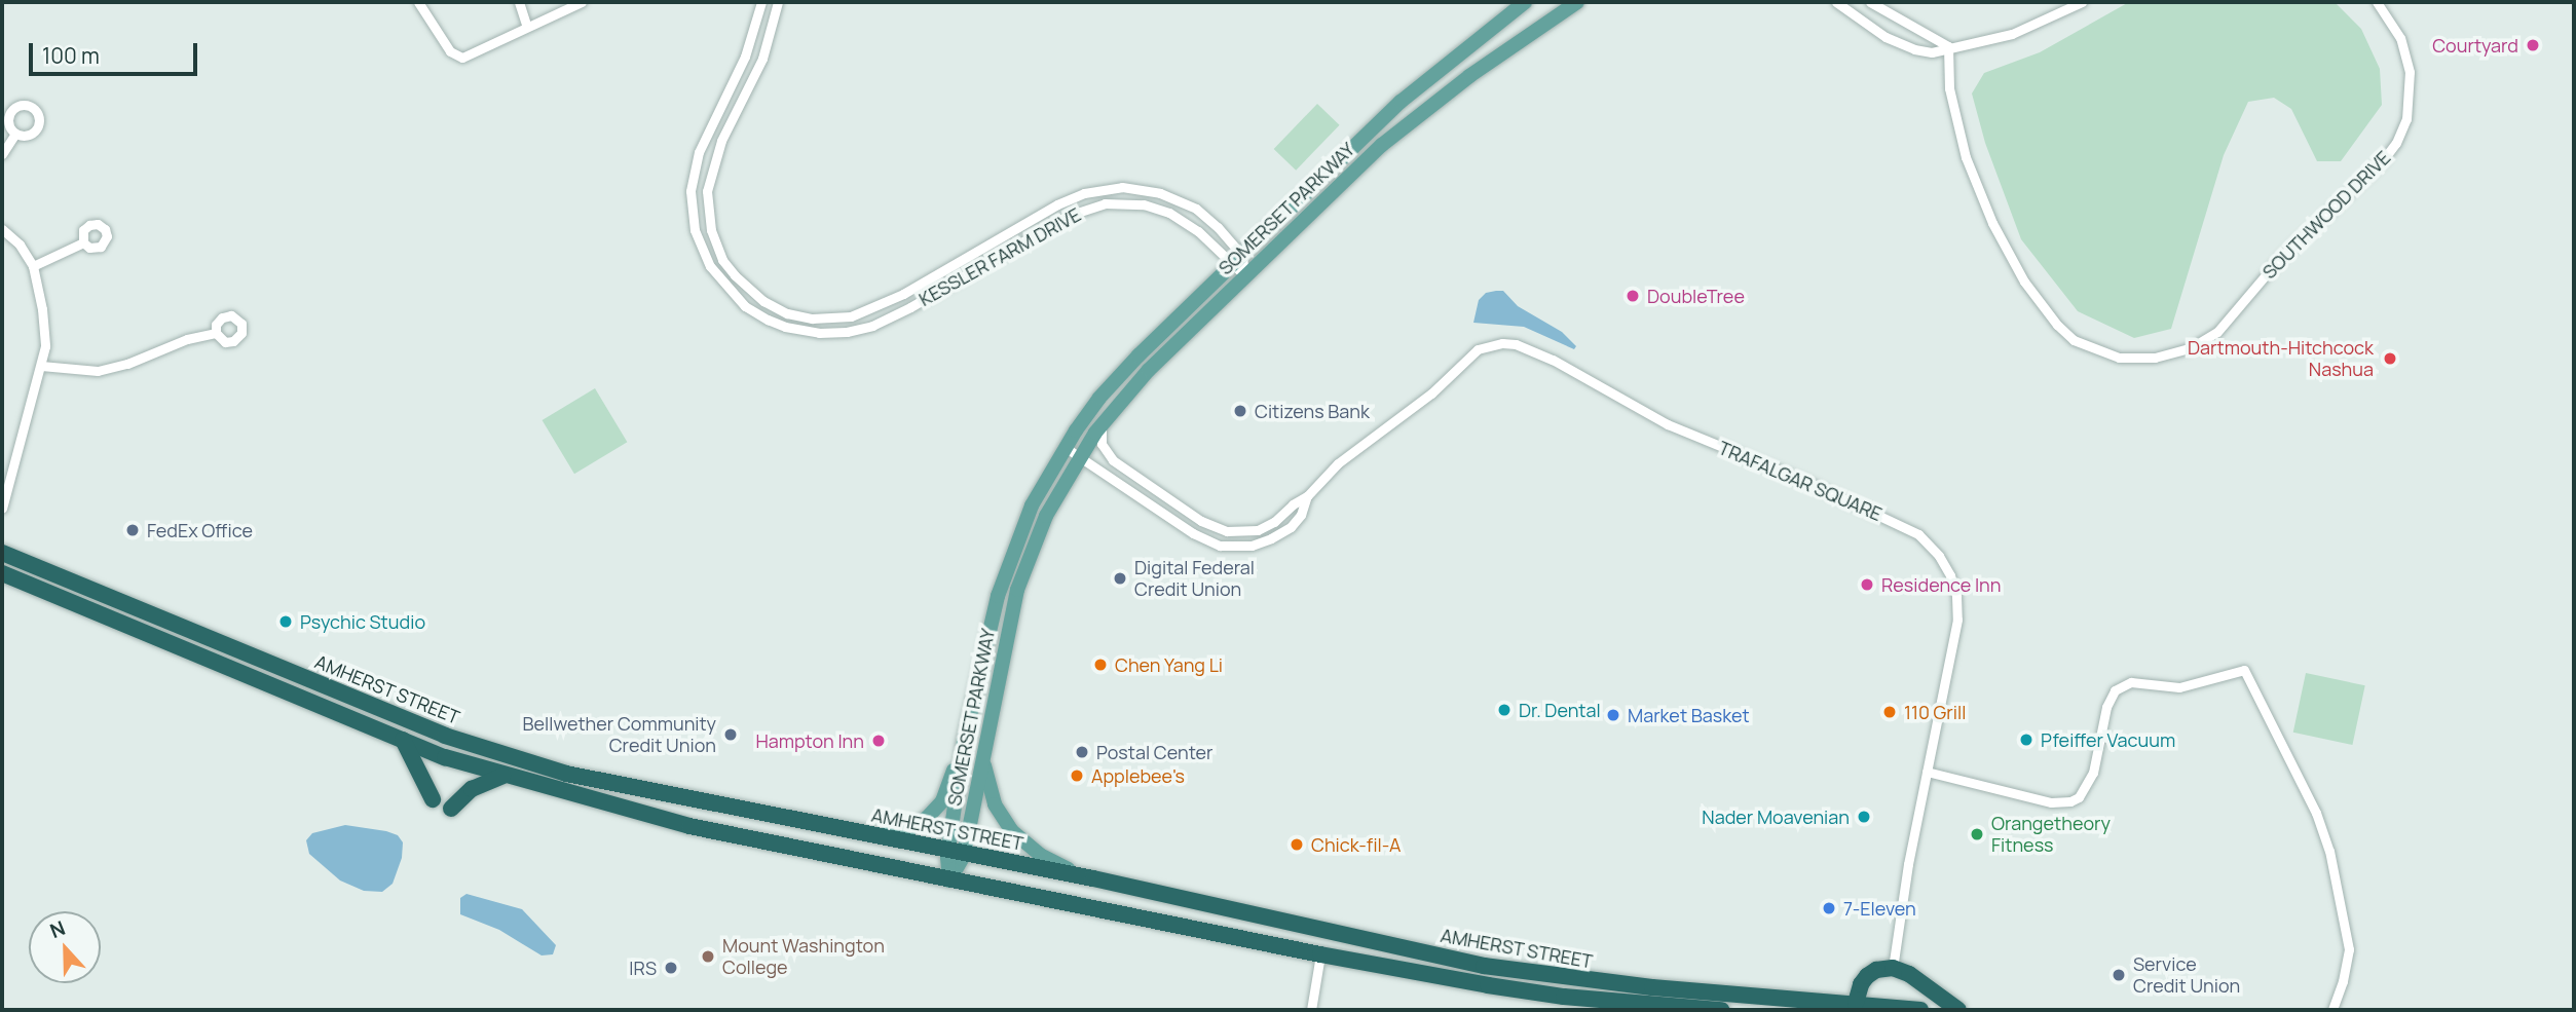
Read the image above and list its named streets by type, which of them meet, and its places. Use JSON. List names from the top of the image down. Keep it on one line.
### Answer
{"streets":{"highway":["AMHERST STREET"],"main road":["SOMERSET PARKWAY"],"street":["SOUTHWOOD DRIVE","KESSLER FARM DRIVE","TRAFALGAR SQUARE"]},"crossings":[["SOMERSET PARKWAY","KESSLER FARM DRIVE"],["SOMERSET PARKWAY","TRAFALGAR SQUARE"],["SOMERSET PARKWAY","AMHERST STREET"]],"places":["Courtyard","DoubleTree","Dartmouth-Hitchcock Nashua","Citizens Bank","FedEx Office","Digital Federal Credit Union","Residence Inn","Psychic Studio","Chen Yang Li","Dr. Dental","110 Grill","Market Basket","Bellwether Community Credit Union","Pfeiffer Vacuum","Hampton Inn","Postal Center","Applebee's","Nader Moavenian","Orangetheory Fitness","Chick-fil-A","7-Eleven","Mount Washington College","IRS","Service Credit Union"],"scale_bar":"100 m","north":"top"}
